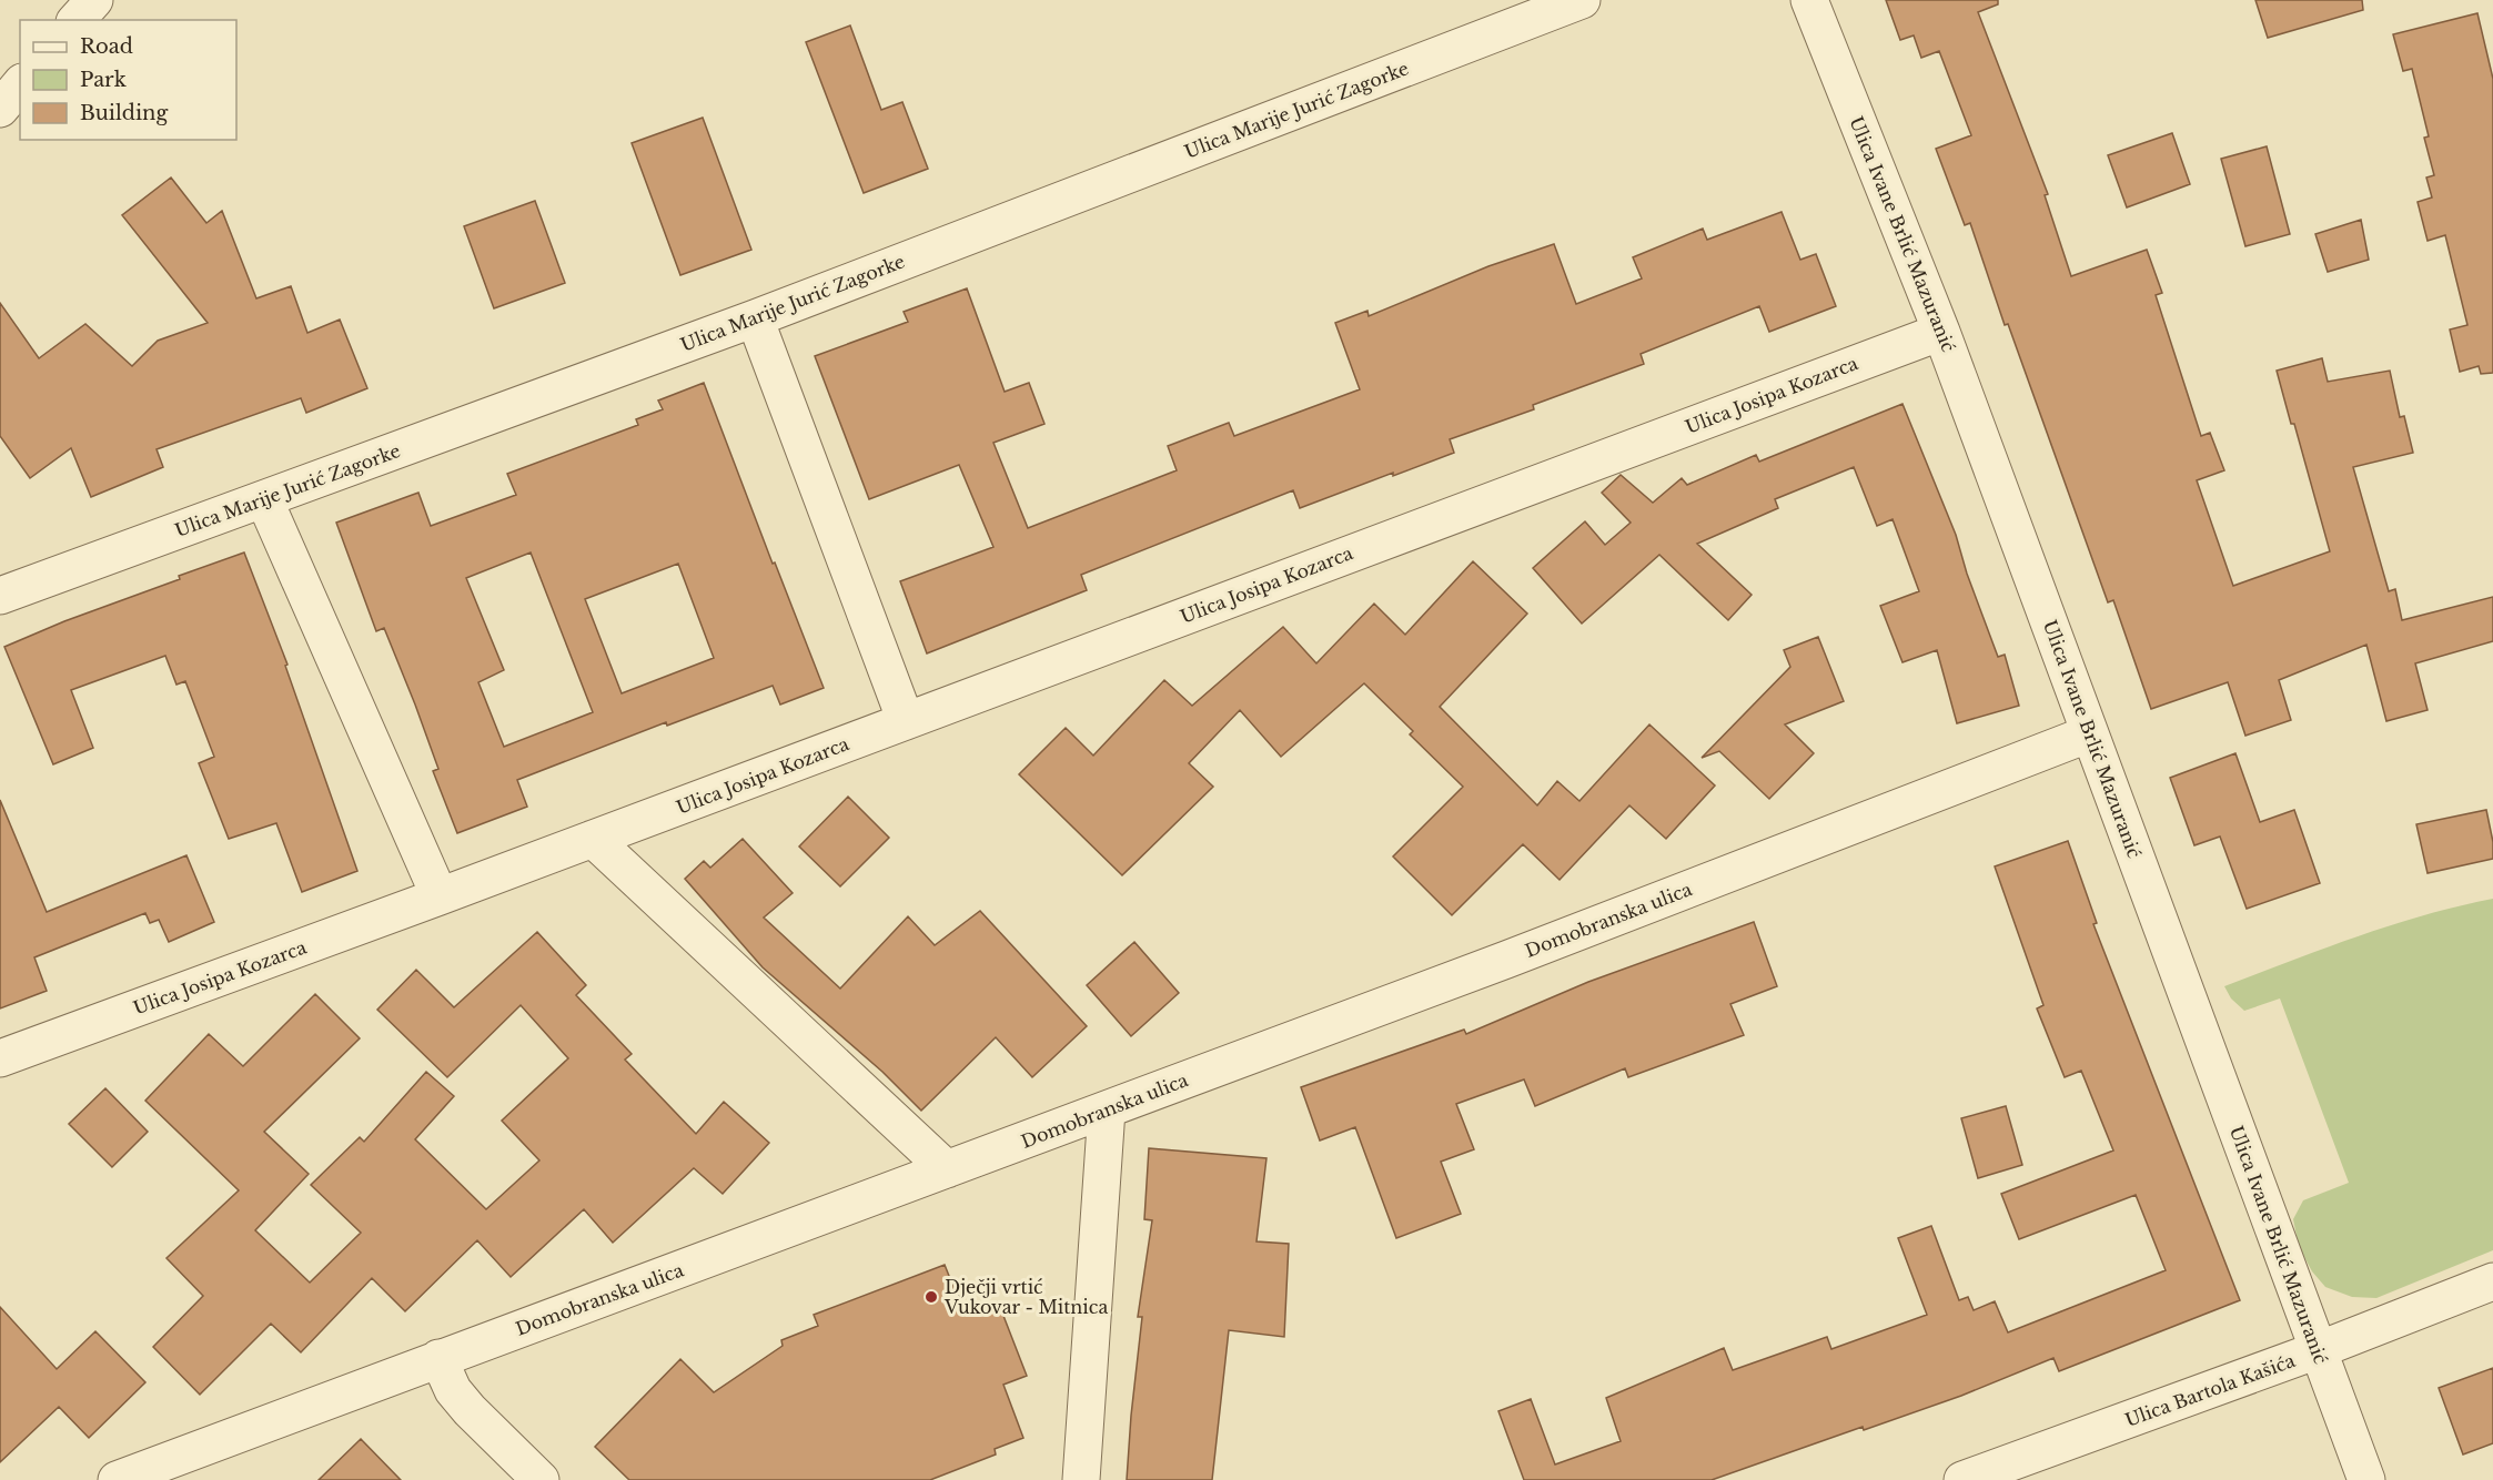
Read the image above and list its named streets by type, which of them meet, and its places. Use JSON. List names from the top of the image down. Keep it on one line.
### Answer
{"streets":{"street":["Ulica Marije Jurić Zagorke","Ulica Ivane Brlić Mazuranić","Ulica Josipa Kozarca","Domobranska ulica","Ulica Bartola Kašića"]},"crossings":[["Ulica Ivane Brlić Mazuranić","Ulica Josipa Kozarca"],["Ulica Ivane Brlić Mazuranić","Domobranska ulica"],["Ulica Ivane Brlić Mazuranić","Ulica Bartola Kašića"]],"places":["Dječji vrtić Vukovar - Mitnica"],"legend":["Road","Park","Building"]}
